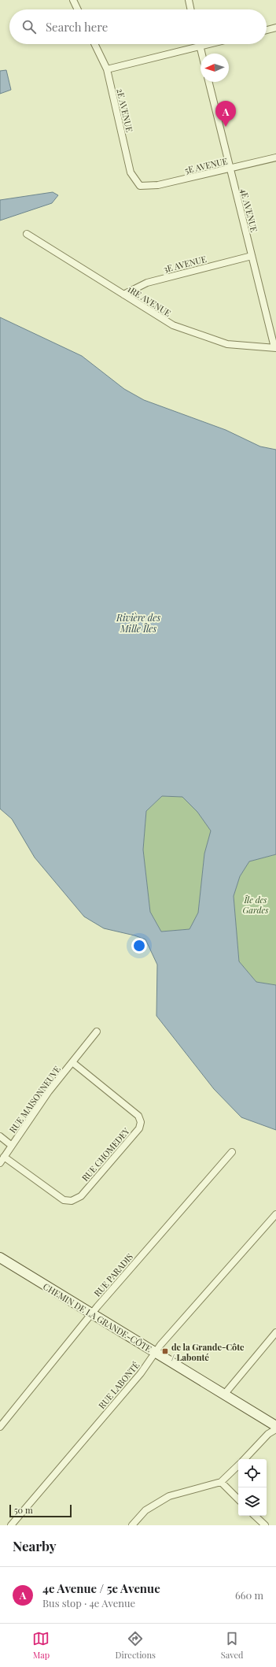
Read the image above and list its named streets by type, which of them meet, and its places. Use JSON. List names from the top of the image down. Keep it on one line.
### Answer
{"streets":{"main road":["CHEMIN DE LA GRANDE-CÔTE"],"street":["2E AVENUE","5E AVENUE","4E AVENUE","3E AVENUE","1RE AVENUE","RUE MAISONNEUVE","RUE CHOMEDEY","RUE PARADIS","RUE LABONTÉ"]},"crossings":[["2E AVENUE","5E AVENUE"],["5E AVENUE","4E AVENUE"],["4E AVENUE","3E AVENUE"],["4E AVENUE","1RE AVENUE"],["3E AVENUE","1RE AVENUE"],["RUE MAISONNEUVE","RUE CHOMEDEY"],["RUE PARADIS","CHEMIN DE LA GRANDE-CÔTE"],["CHEMIN DE LA GRANDE-CÔTE","RUE LABONTÉ"]],"water":["Rivière des Mille Îles"],"parks":["Île des Gardes"],"places":{"transit":["de la Grande-Côte / Labonté"]},"scale_bar":"50 m","north":"left","page":{"search":"Search here","pins":"A","scale":"50 m","heading":"Nearby","list":[{"mark":"A","name":"4e Avenue / 5e Avenue","note":"Bus stop · 4e Avenue","value":"660 m"}],"nav":["Map","Directions","Saved"]}}
